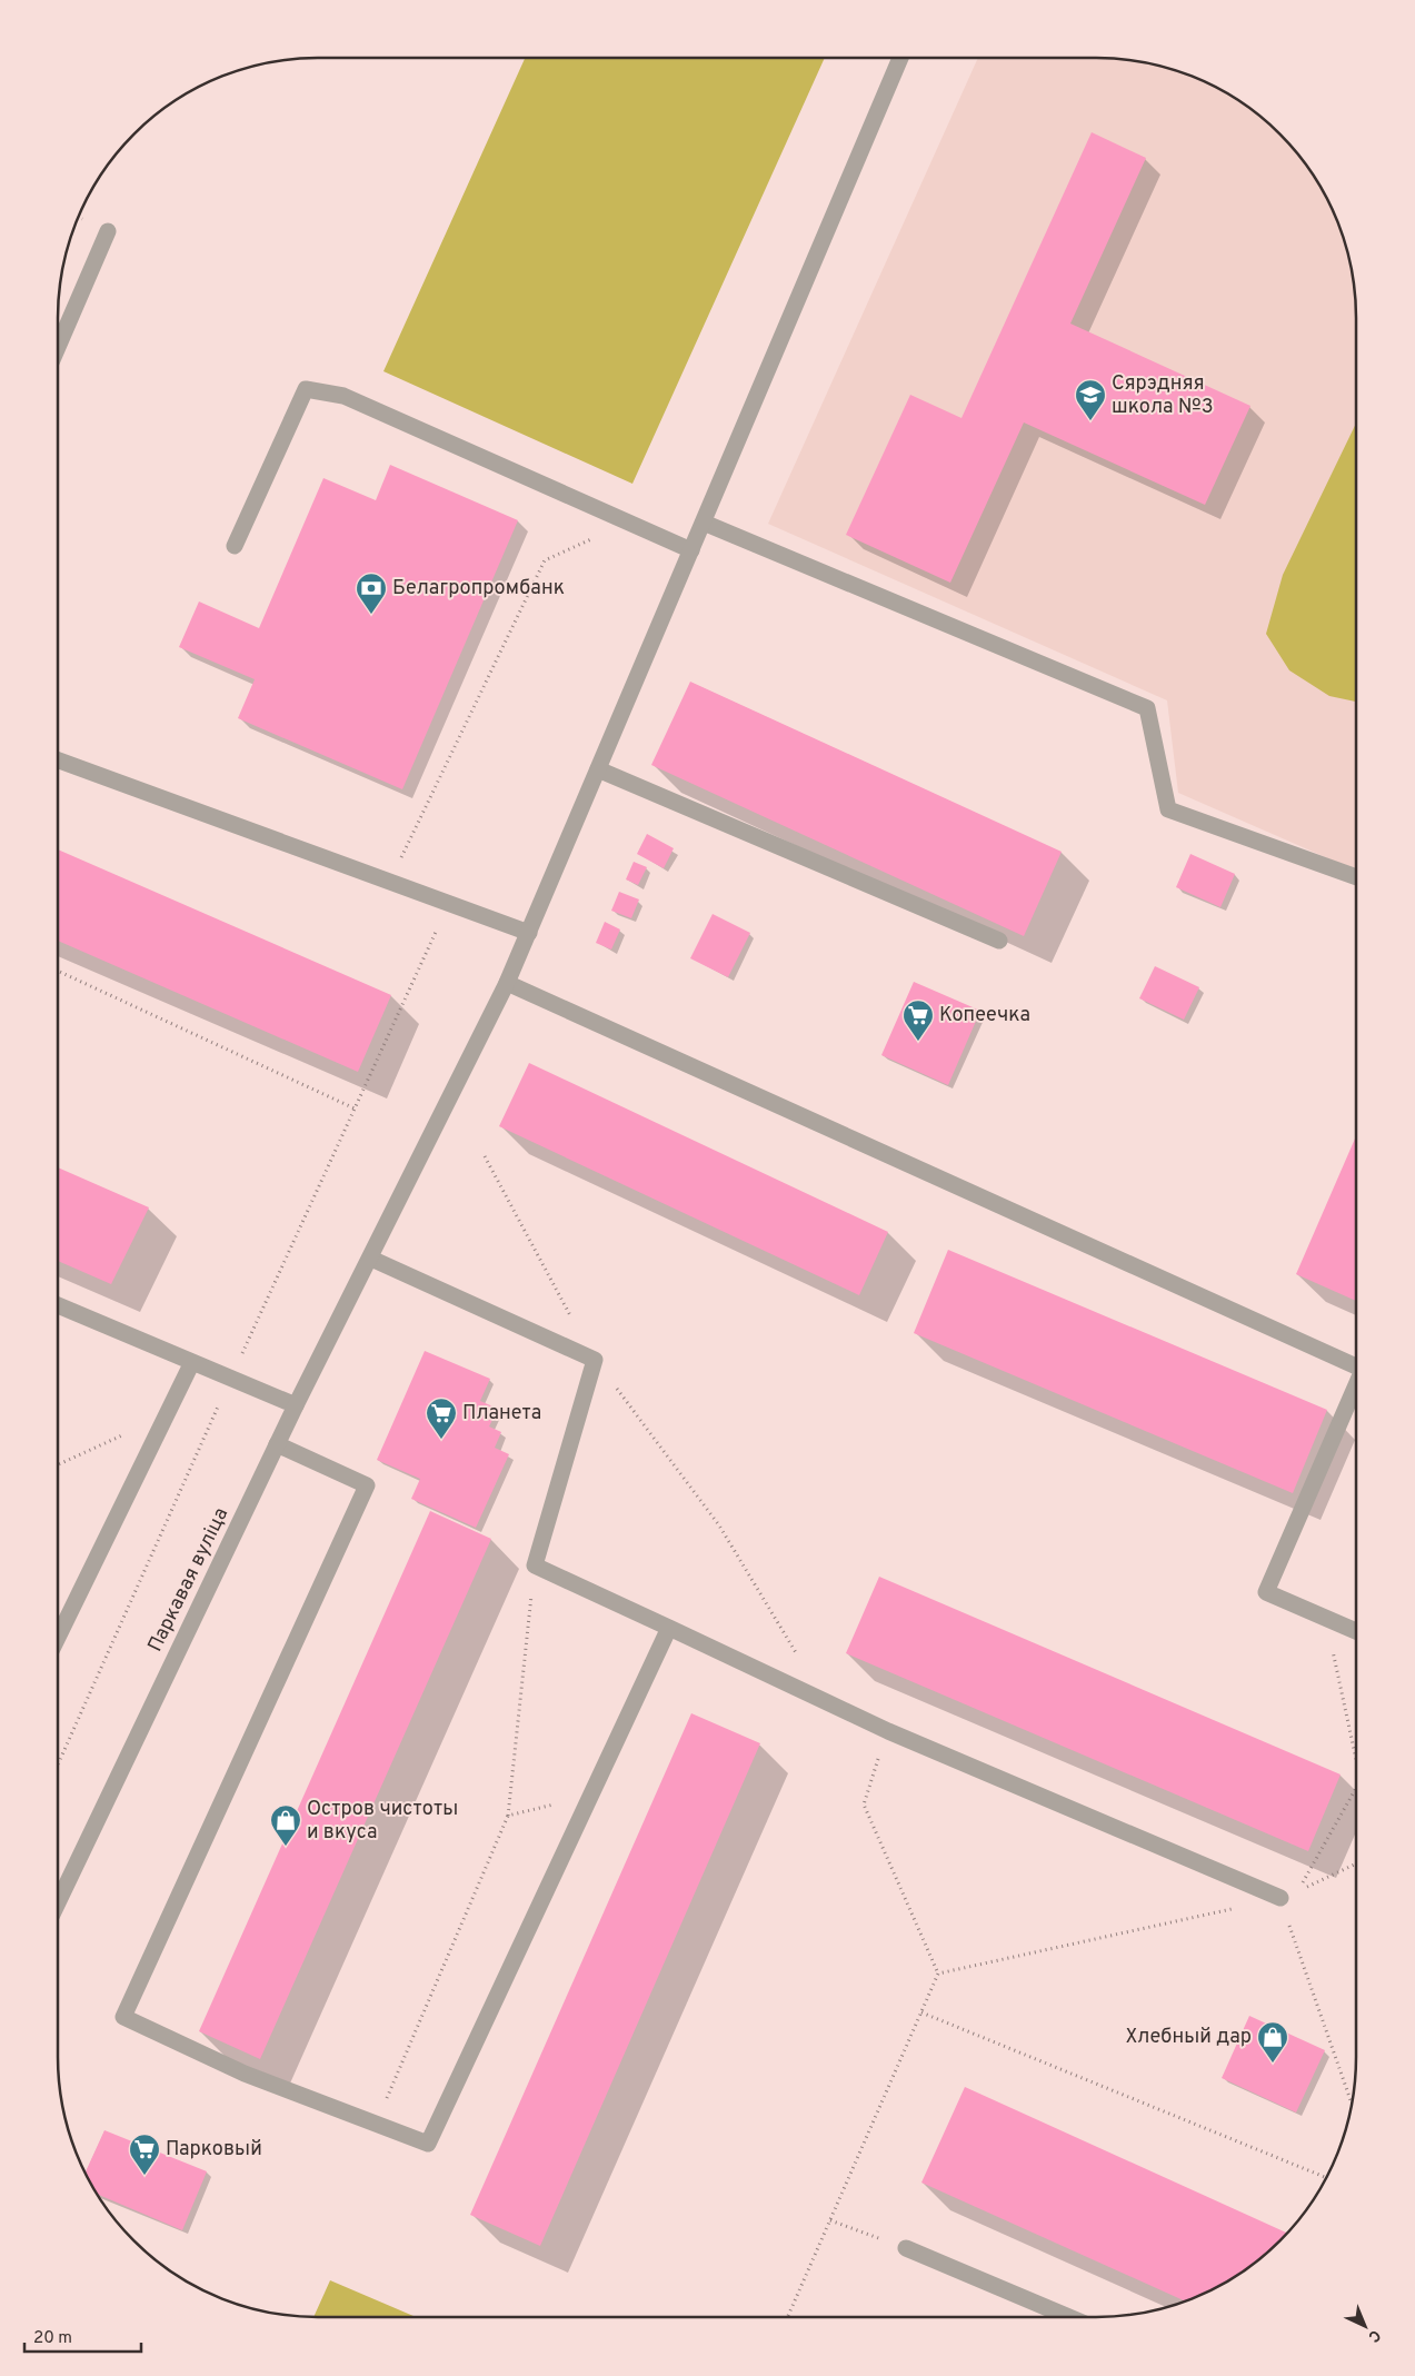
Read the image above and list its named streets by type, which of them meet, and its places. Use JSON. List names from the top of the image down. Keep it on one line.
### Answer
{"streets":{"street":["Паркавая вуліца"]},"places":{"school or university":["Сярэдняя школа №3"],"bank":["Белагропромбанк"],"supermarket":["Копеечка","Планета","Парковый"],"shop":["Остров чистоты и вкуса","Хлебный дар"]},"scale_bar":"20 m","north":"bottom right"}
